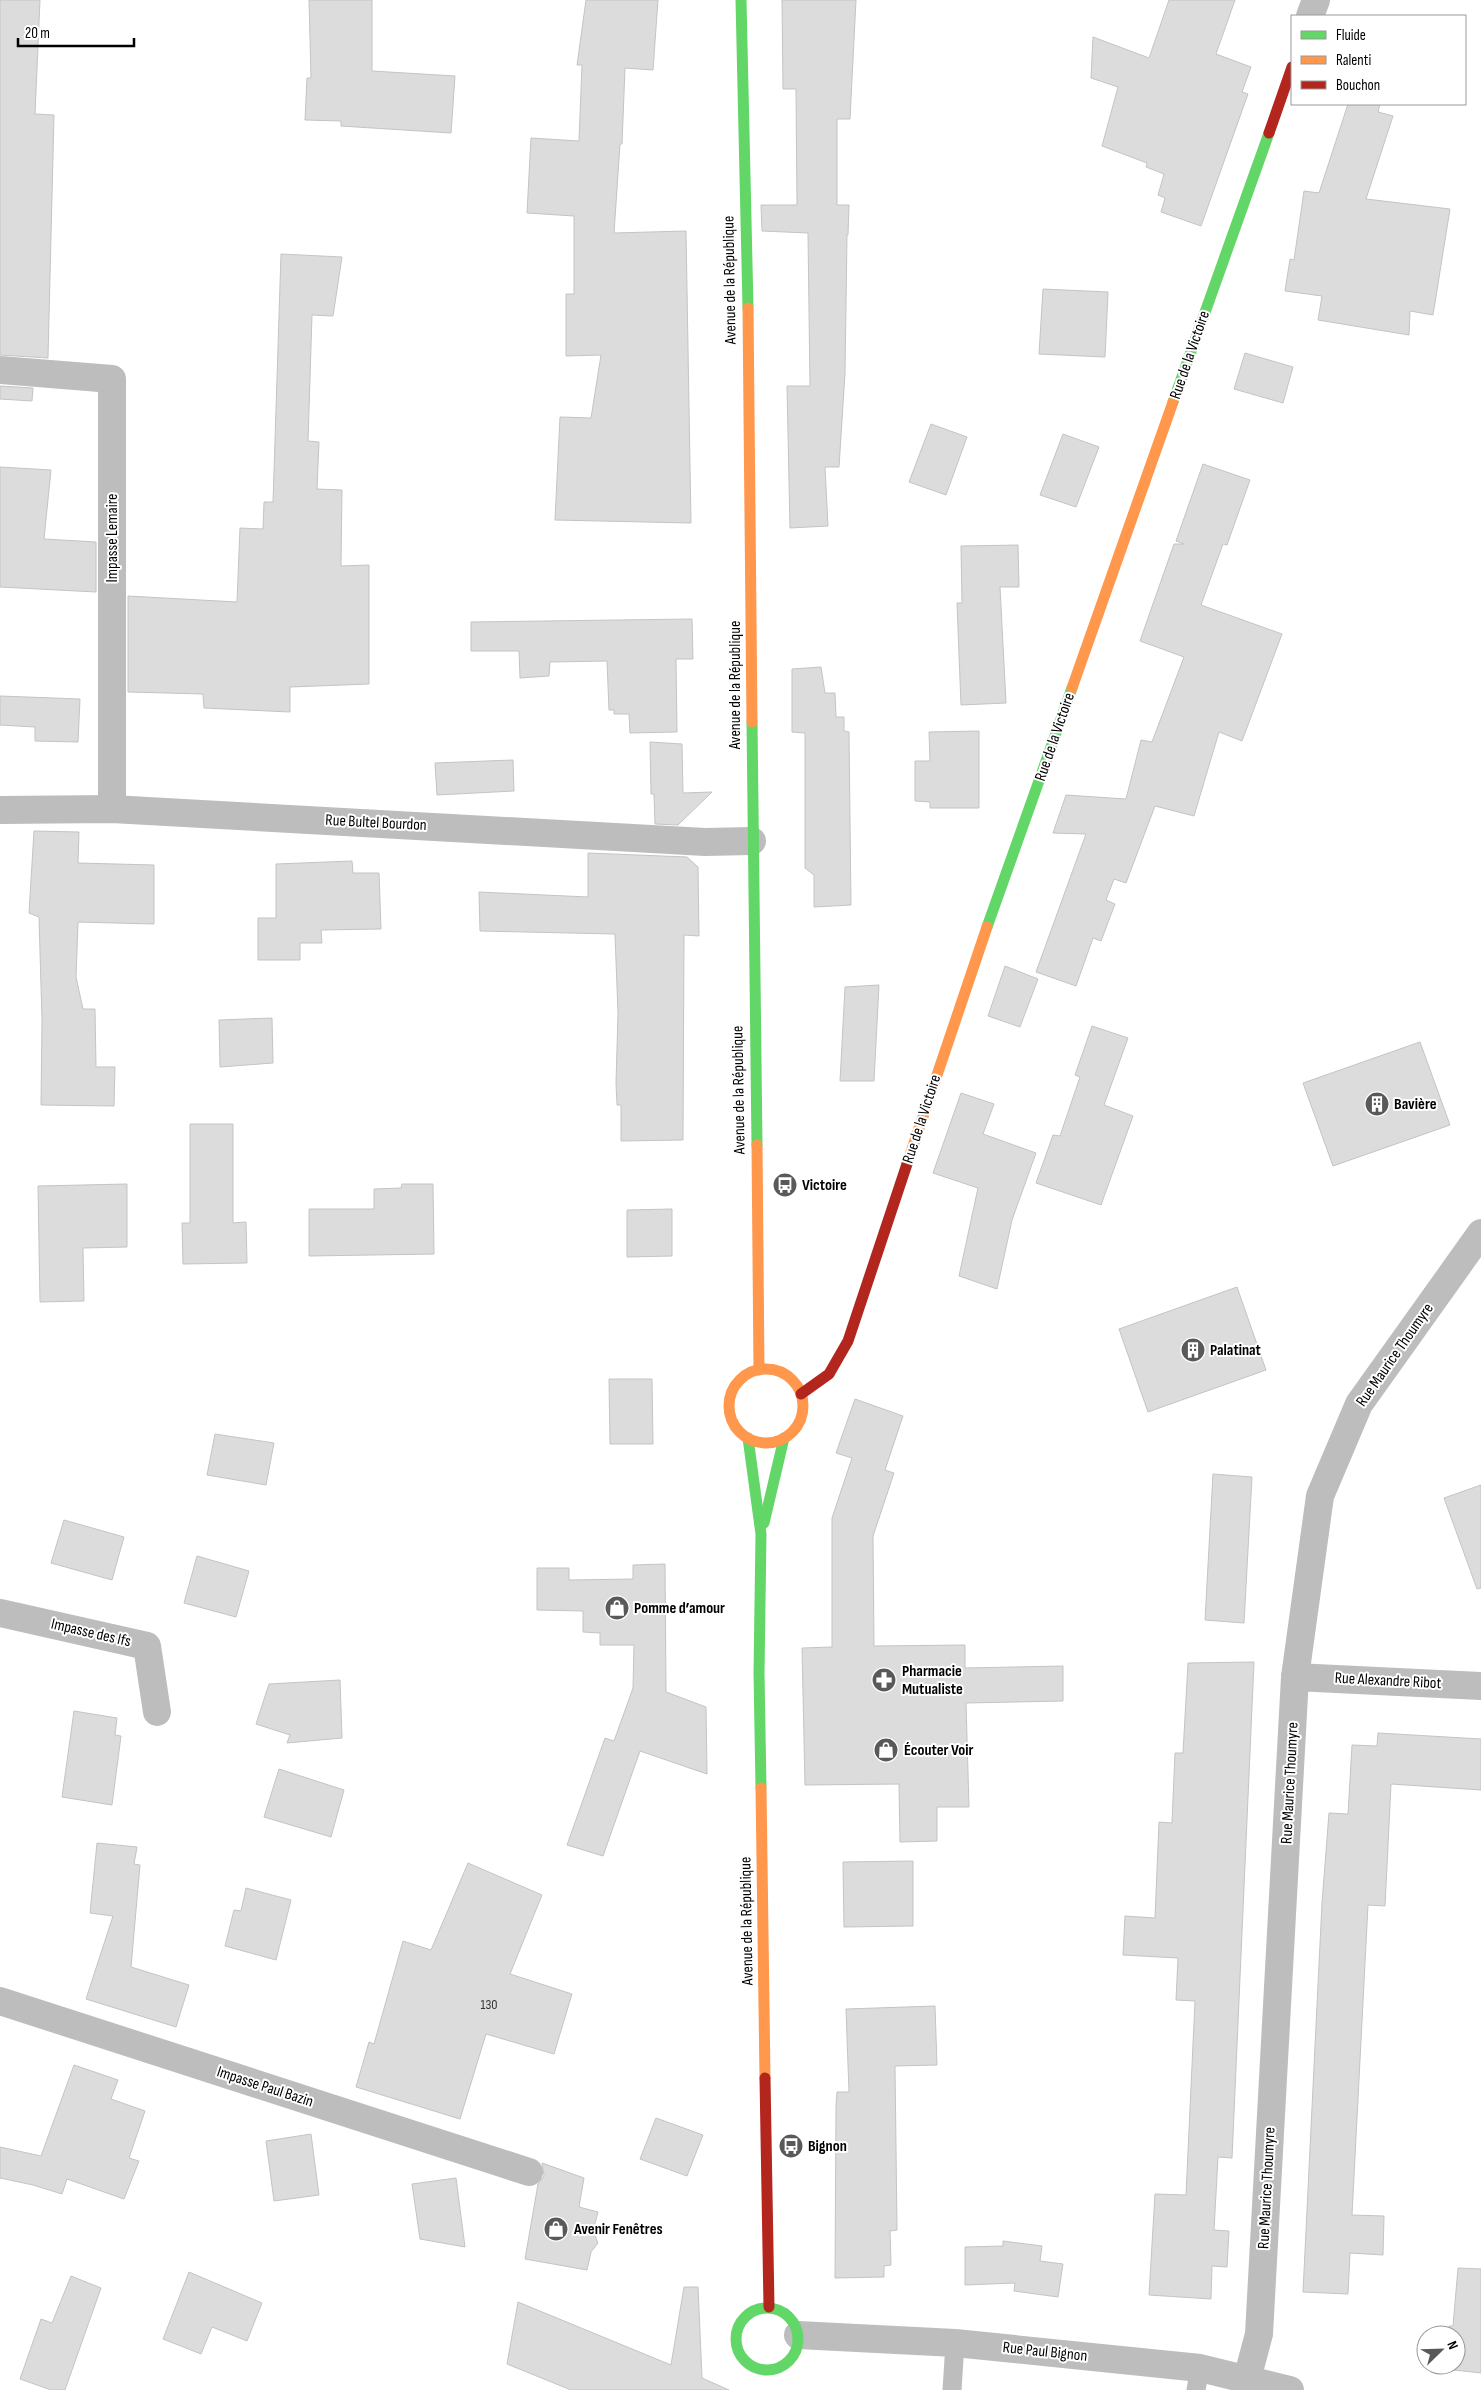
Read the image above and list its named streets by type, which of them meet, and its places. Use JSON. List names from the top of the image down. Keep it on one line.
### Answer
{"streets":{"main road":["Avenue de la République","Rue de la Victoire"],"street":["Impasse Lemaire","Rue Bultel Bourdon","Rue Maurice Thoumyre","Impasse des Ifs","Rue Alexandre Ribot","Impasse Paul Bazin","Rue Paul Bignon"]},"crossings":[["Avenue de la République","Rue de la Victoire"],["Avenue de la République","Rue Bultel Bourdon"],["Avenue de la République","Rue Paul Bignon"],["Impasse Lemaire","Rue Bultel Bourdon"],["Rue Maurice Thoumyre","Rue Alexandre Ribot"],["Rue Maurice Thoumyre","Rue Paul Bignon"]],"places":{"building":["Bavière","Palatinat"],"bus stop":["Victoire","Bignon"],"shop":["Pomme d’amour","Écouter Voir","Avenir Fenêtres"],"pharmacy":["Pharmacie Mutualiste"]},"house_numbers":["130"],"legend":["Fluide","Ralenti","Bouchon"],"scale_bar":"20 m","north":"top right"}
